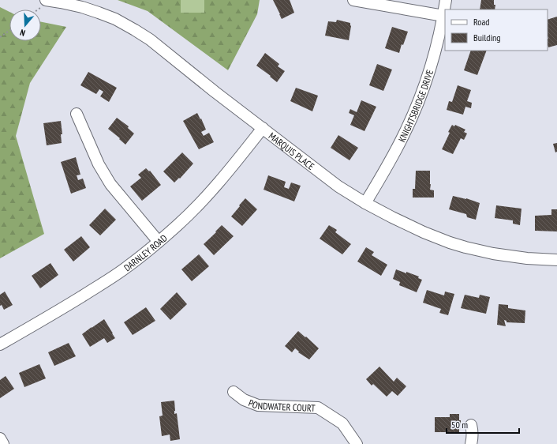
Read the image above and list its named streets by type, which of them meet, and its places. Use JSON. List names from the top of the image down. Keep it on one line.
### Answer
{"streets":{"street":["KNIGHTSBRIDGE DRIVE","MARQUIS PLACE","DARNLEY ROAD","PONDWATER COURT"]},"crossings":[["KNIGHTSBRIDGE DRIVE","MARQUIS PLACE"],["MARQUIS PLACE","DARNLEY ROAD"]],"legend":["Road","Building"],"scale_bar":"50 m","north":"bottom"}
